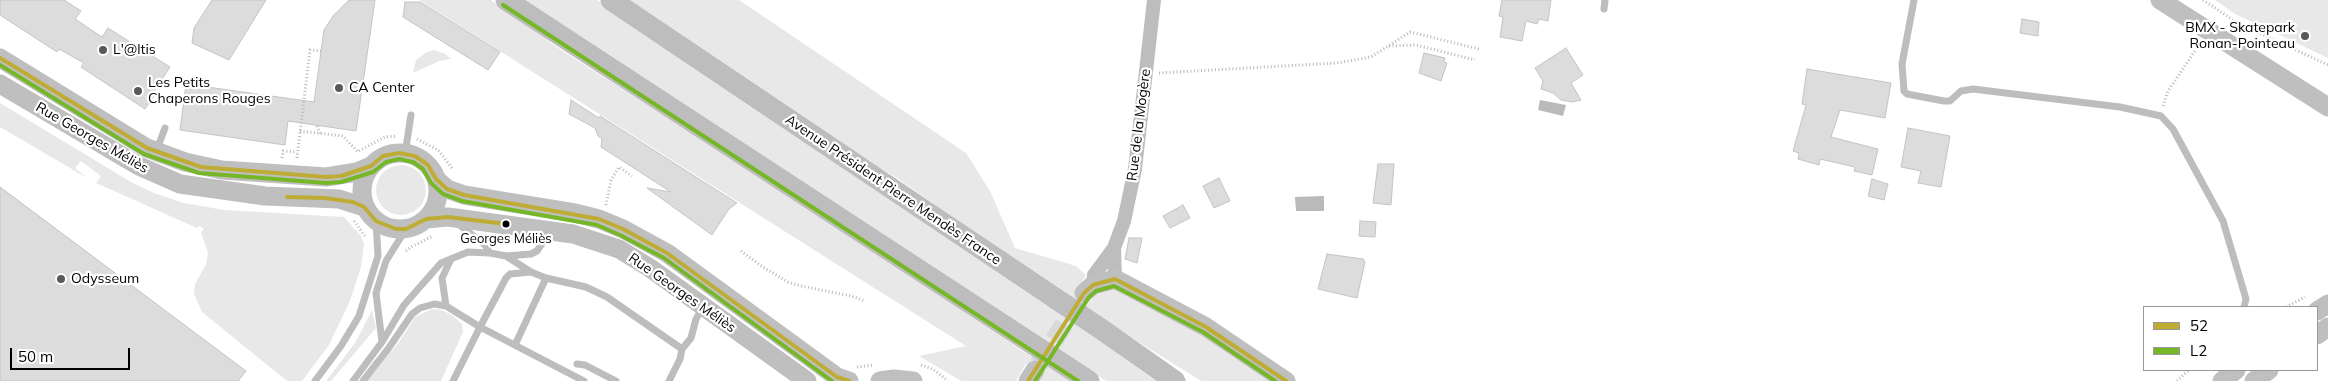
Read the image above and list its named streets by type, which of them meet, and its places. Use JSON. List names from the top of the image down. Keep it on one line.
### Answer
{"streets":{"main road":["Avenue Président Pierre Mendès France"],"street":["Rue de la Mogère","Rue Georges Méliès"]},"places":["BMX - Skatepark Ronan-Pointeau","L'@ltis","CA Center","Les Petits Chaperons Rouges","Georges Méliès","Odysseum"],"lines":["transit line L2","transit line 52"],"legend":["52","L2"],"scale_bar":"50 m"}
